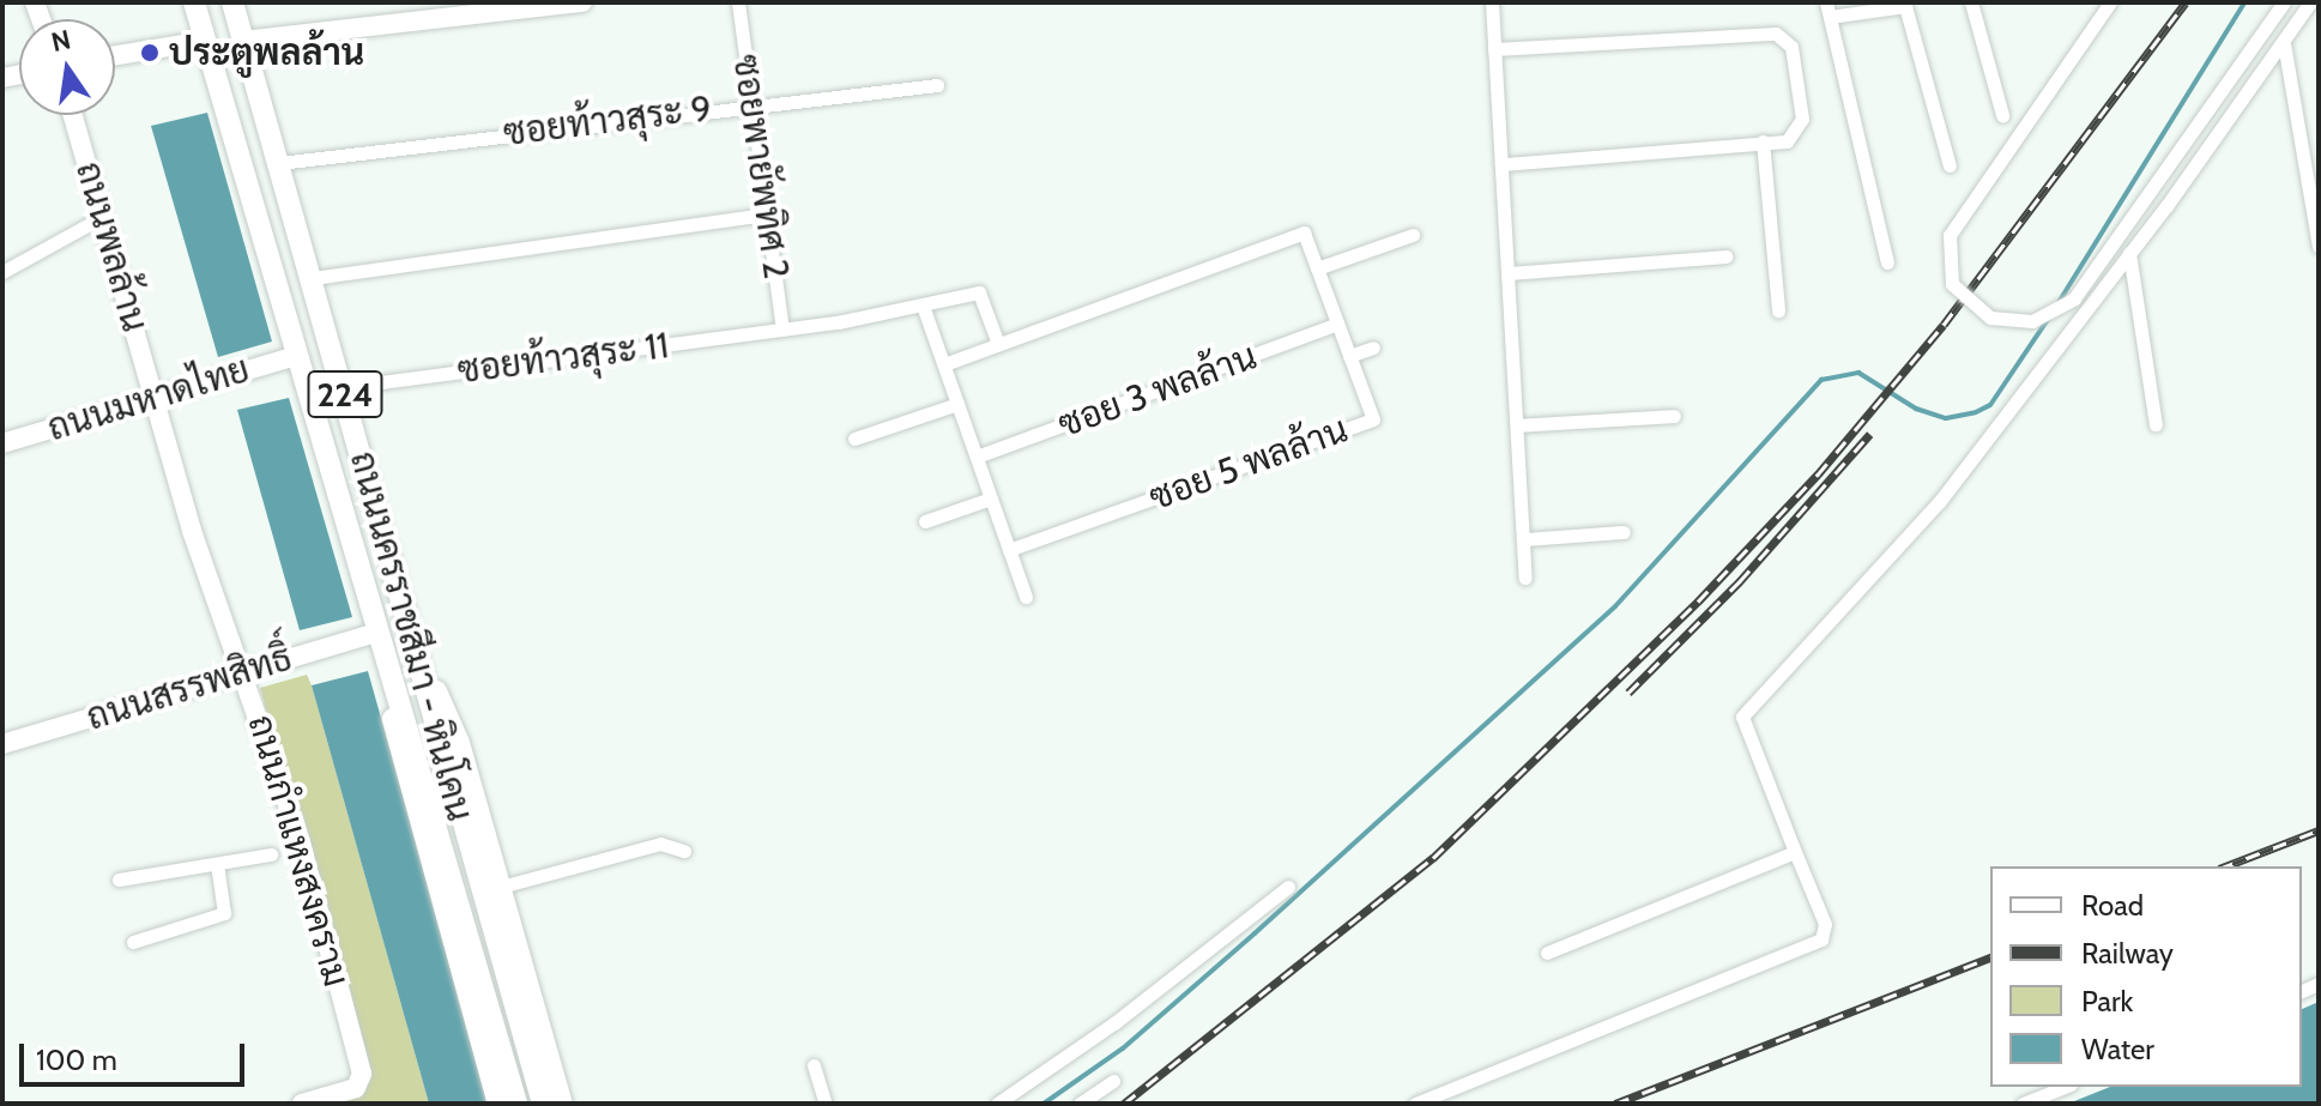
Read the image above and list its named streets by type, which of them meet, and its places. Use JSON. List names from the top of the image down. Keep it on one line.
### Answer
{"streets":{"main road":["224","ถนนนครราชสีมา - หินโคน"],"street":["ซอยท้าวสุระ 9","ซอยพายัพทิศ 2","ถนนพลล้าน","ซอยท้าวสุระ 11","ซอย 3 พลล้าน","ถนนมหาดไทย","ซอย 5 พลล้าน","ถนนสรรพสิทธิ์","ถนนกำแหงสงคราม"]},"crossings":[["ซอยท้าวสุระ 9","ซอยพายัพทิศ 2"],["ซอยท้าวสุระ 9","ถนนนครราชสีมา - หินโคน"],["ซอยพายัพทิศ 2","ซอยท้าวสุระ 11"],["ถนนพลล้าน","ถนนมหาดไทย"],["ซอยท้าวสุระ 11","ซอย 5 พลล้าน"],["ซอยท้าวสุระ 11","ถนนนครราชสีมา - หินโคน"],["ซอย 3 พลล้าน","ซอย 5 พลล้าน"],["ถนนสรรพสิทธิ์","ถนนกำแหงสงคราม"]],"places":["ประตูพลล้าน"],"legend":["Road","Railway","Park","Water"],"scale_bar":"100 m","north":"top"}
